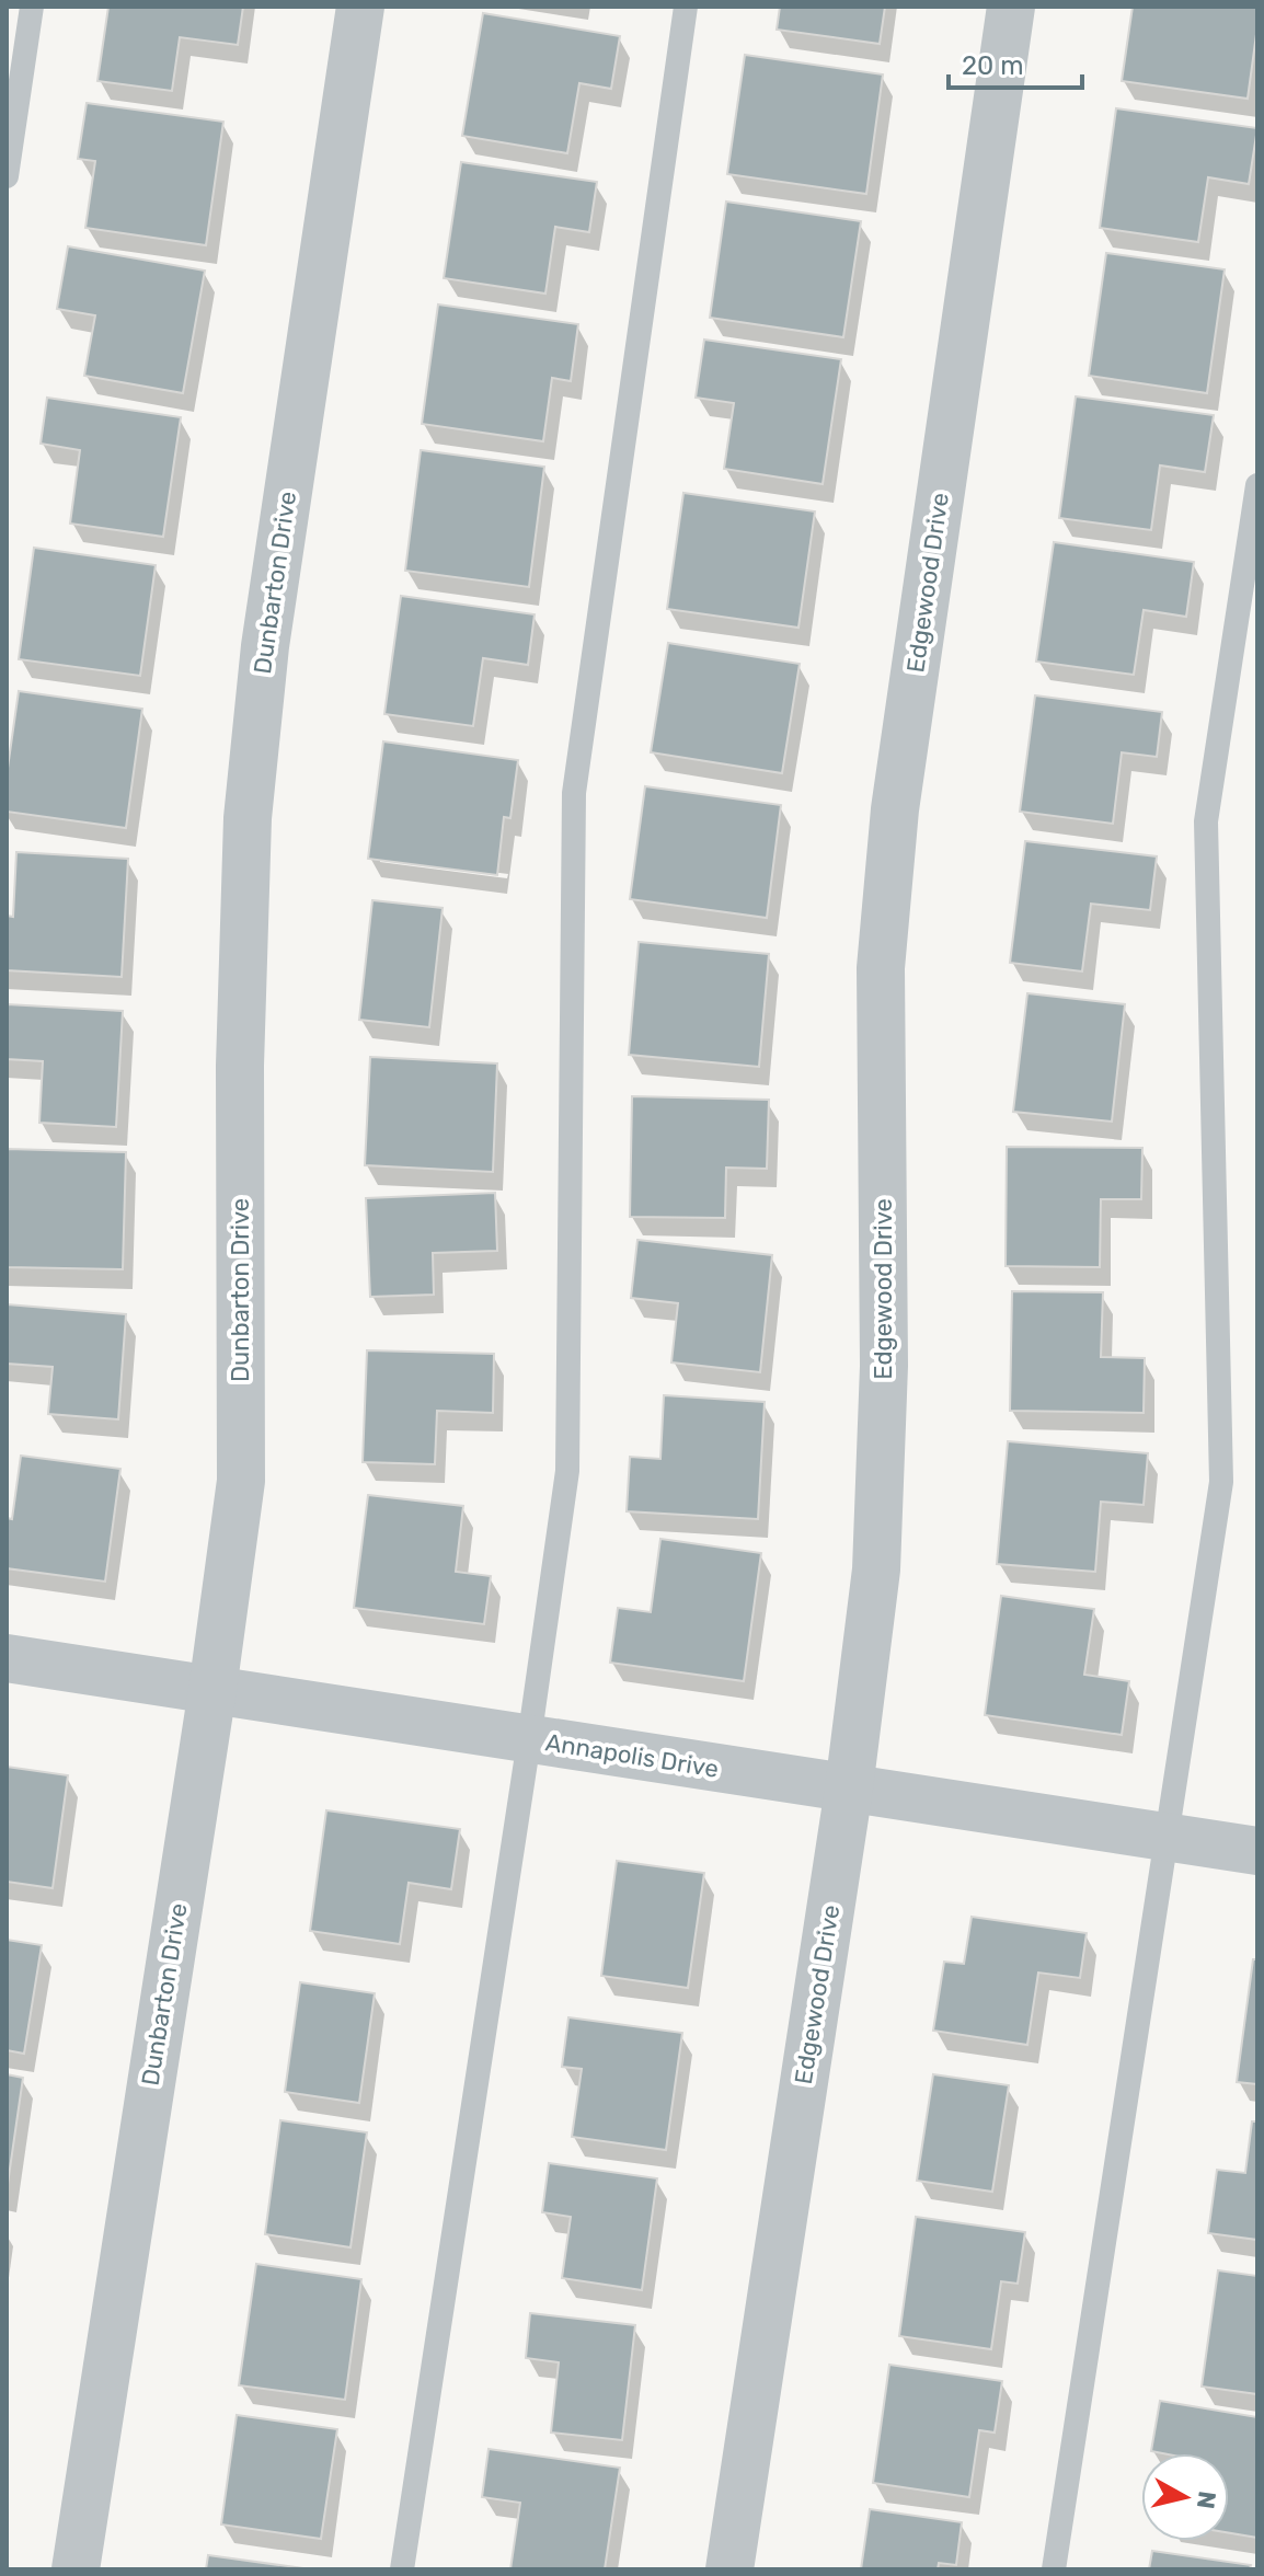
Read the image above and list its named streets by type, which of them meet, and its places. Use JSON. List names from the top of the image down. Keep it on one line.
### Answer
{"streets":{"street":["Dunbarton Drive","Edgewood Drive","Annapolis Drive"]},"crossings":[["Dunbarton Drive","Annapolis Drive"],["Edgewood Drive","Annapolis Drive"]],"scale_bar":"20 m","north":"right"}
